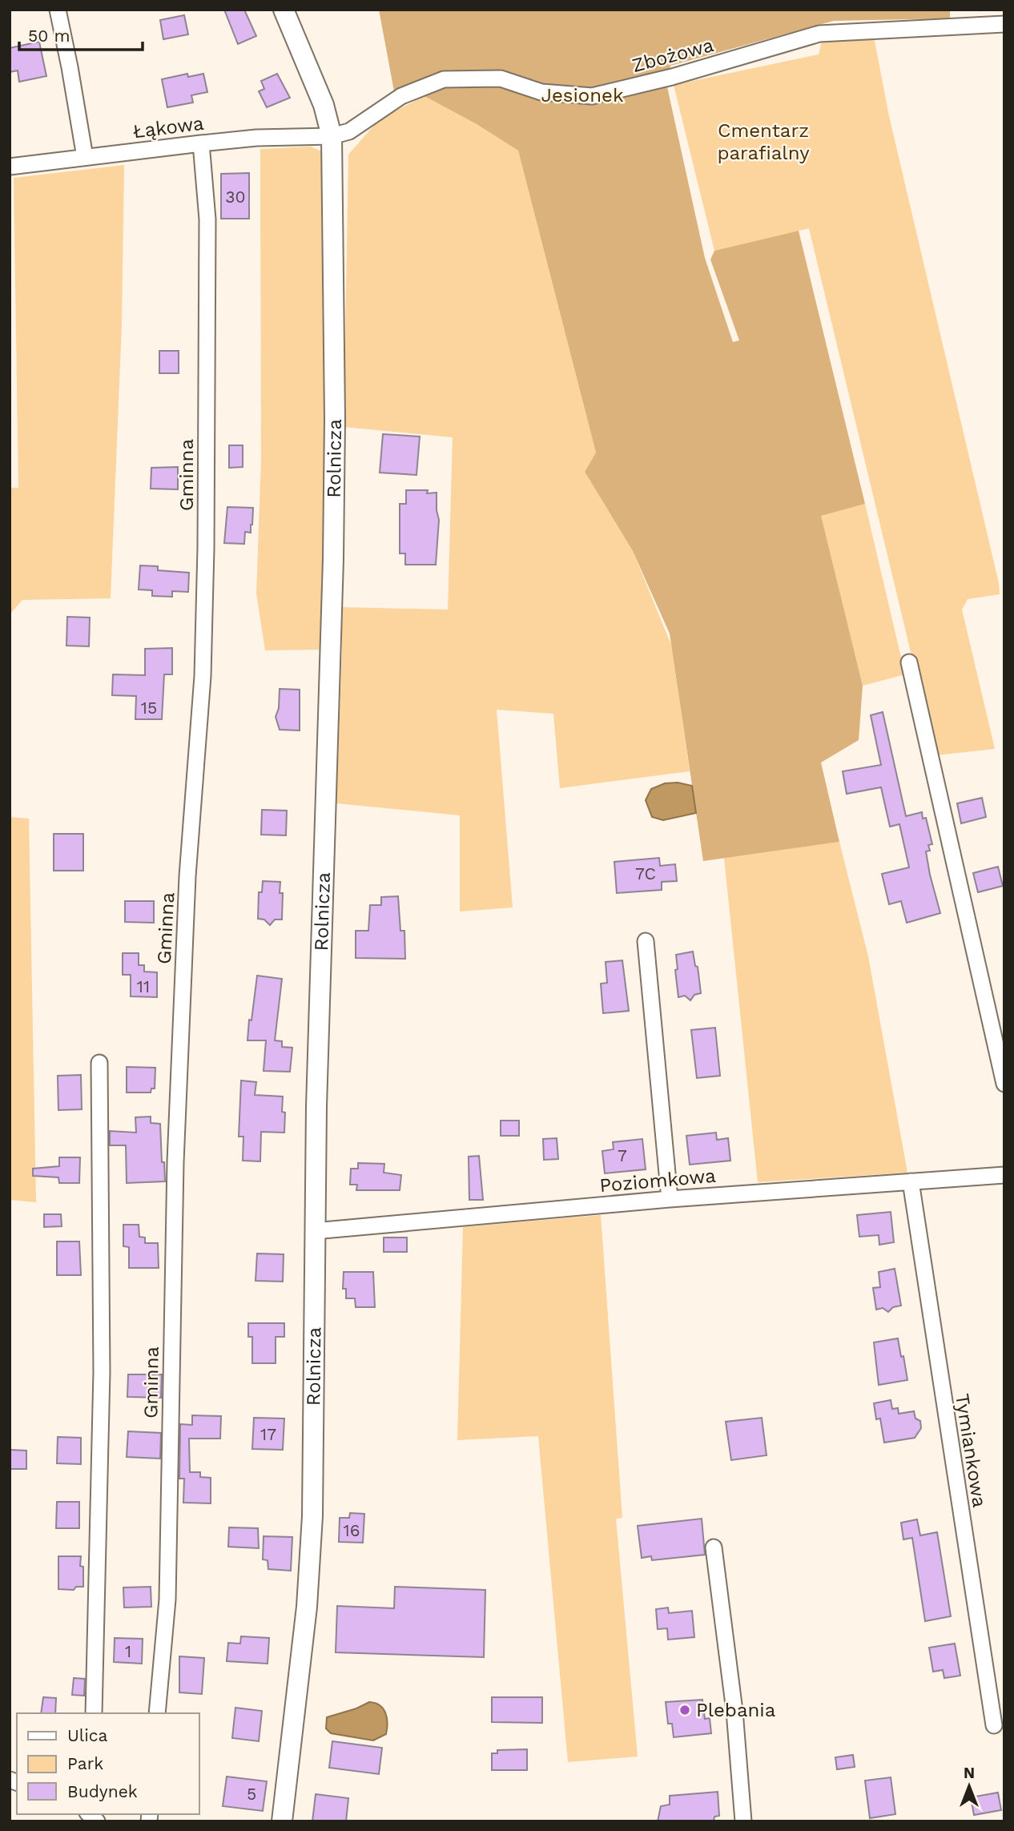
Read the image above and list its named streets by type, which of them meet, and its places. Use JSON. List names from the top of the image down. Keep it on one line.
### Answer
{"streets":{"street":["Zbożowa","Łąkowa","Rolnicza","Gminna","Poziomkowa","Tymiankowa"]},"crossings":[["Zbożowa","Łąkowa"],["Zbożowa","Rolnicza"],["Łąkowa","Rolnicza"],["Łąkowa","Gminna"],["Rolnicza","Poziomkowa"],["Poziomkowa","Tymiankowa"]],"parks":["Jesionek","Cmentarz parafialny"],"places":["Plebania"],"house_numbers":["30","15","7C","11","7","17","16","1","5"],"legend":["Ulica","Park","Budynek"],"scale_bar":"50 m","north":"top"}
